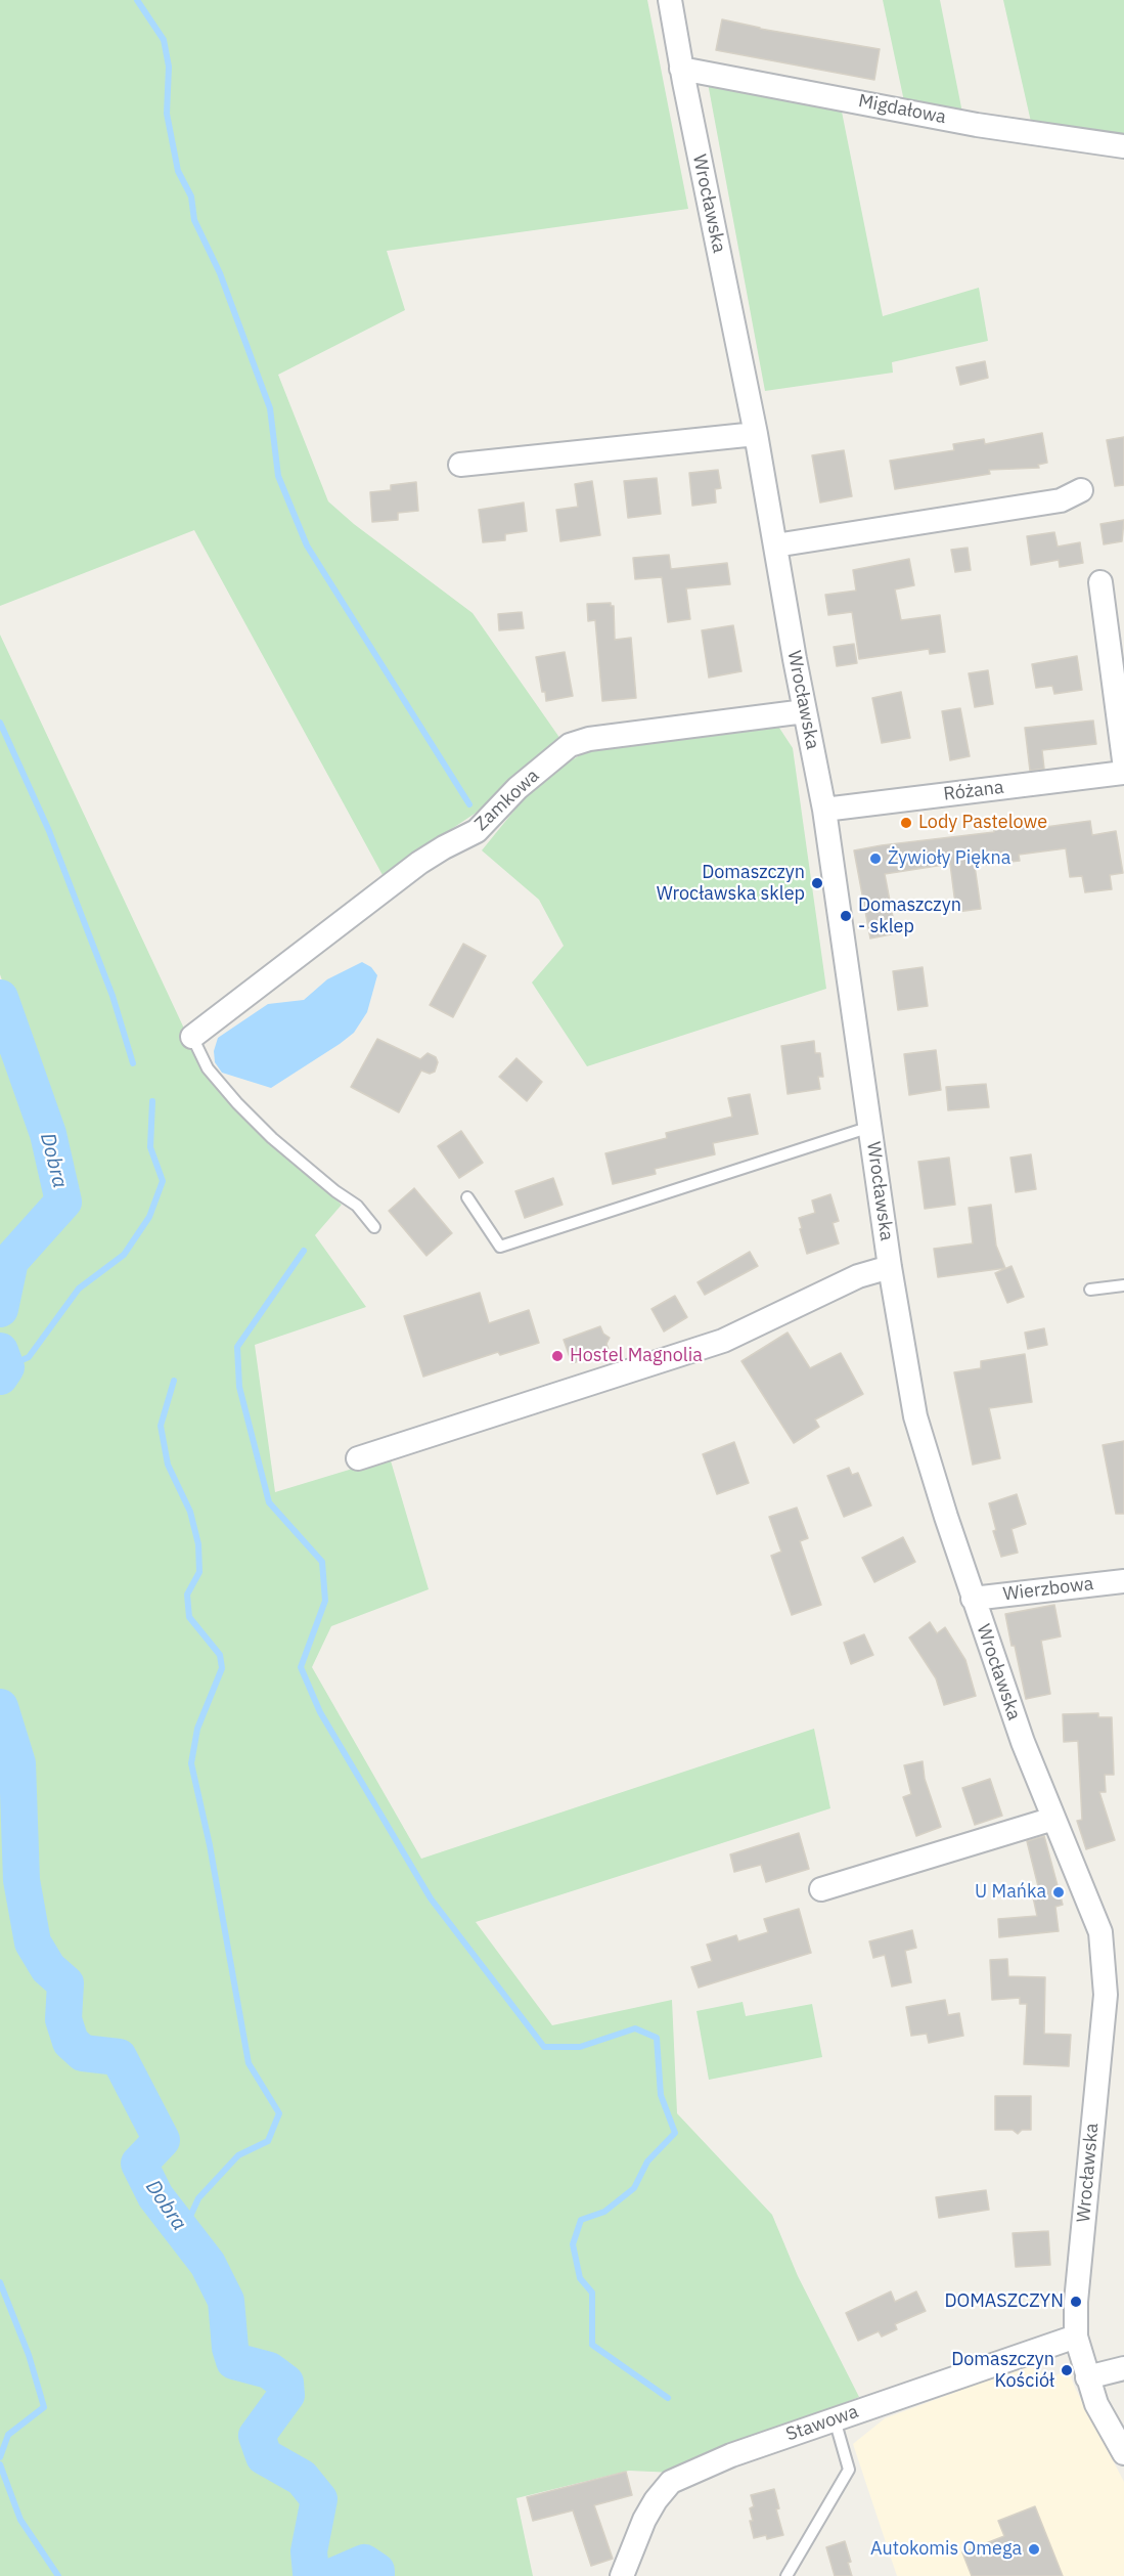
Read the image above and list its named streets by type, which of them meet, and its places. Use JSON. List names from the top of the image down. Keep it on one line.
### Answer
{"streets":{"street":["Migdałowa","Wrocławska","Różana","Zamkowa","Wierzbowa","Stawowa"]},"crossings":[["Migdałowa","Wrocławska"],["Wrocławska","Różana"],["Wrocławska","Zamkowa"],["Wrocławska","Wierzbowa"],["Wrocławska","Stawowa"]],"water":["Dobra"],"places":["Lody Pastelowe","Żywioły Piękna","Domaszczyn Wrocławska sklep","Domaszczyn - sklep","Hostel Magnolia","U Mańka","DOMASZCZYN","Domaszczyn Kościół","Autokomis Omega"]}
